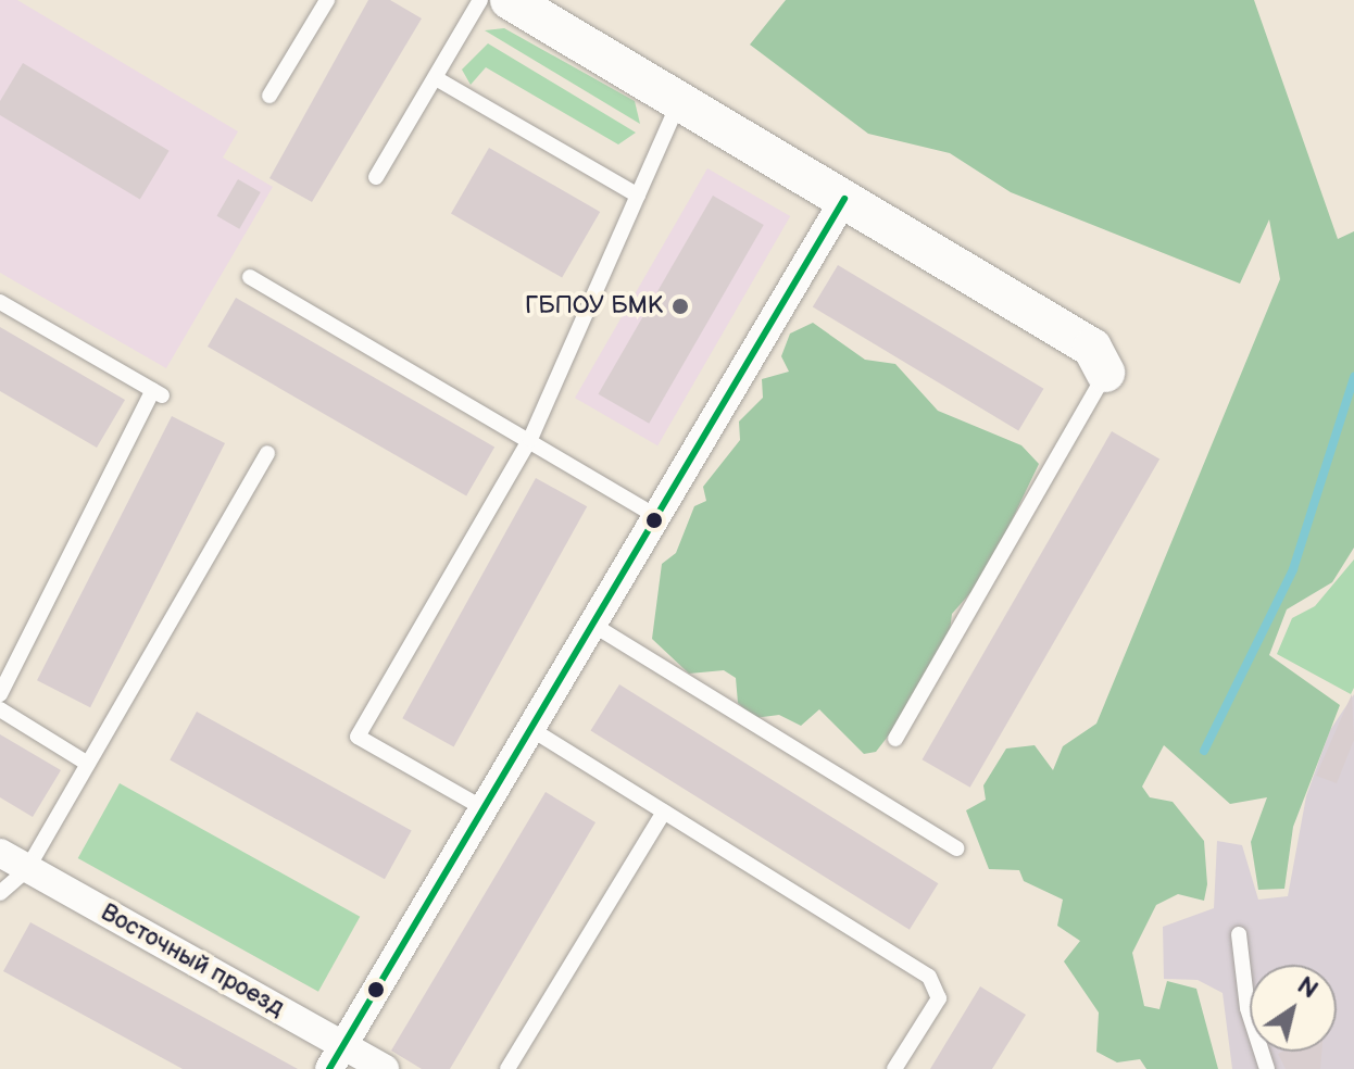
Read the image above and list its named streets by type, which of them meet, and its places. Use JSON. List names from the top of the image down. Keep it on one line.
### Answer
{"streets":{"street":["Восточный проезд"]},"places":["ГБПОУ БМК"],"north":"top right"}
